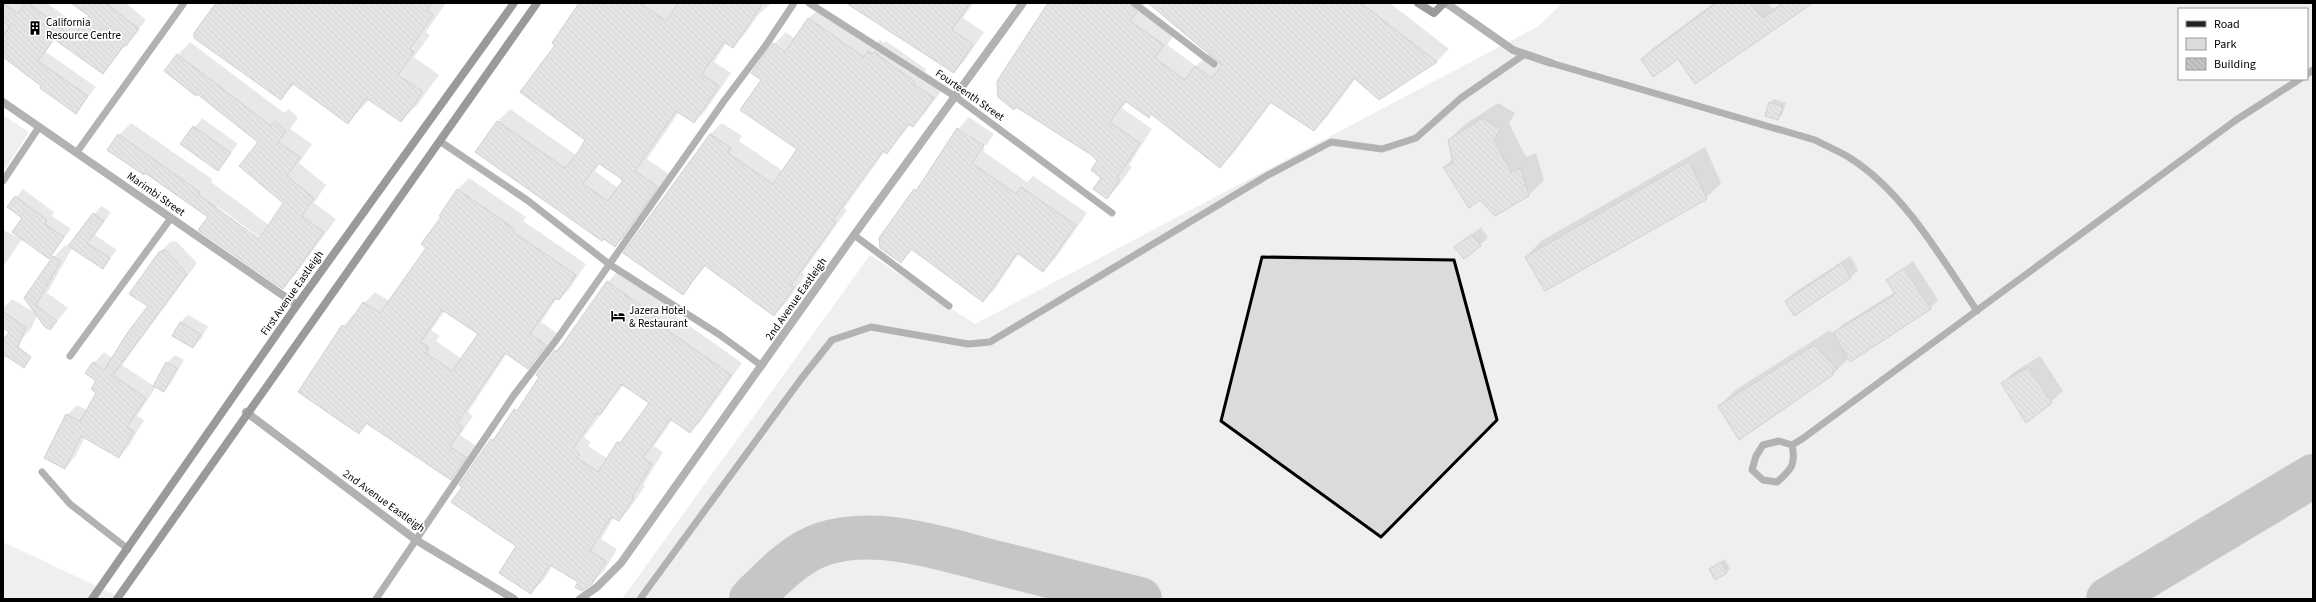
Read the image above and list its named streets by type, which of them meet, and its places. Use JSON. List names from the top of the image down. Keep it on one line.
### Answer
{"streets":{"main road":["First Avenue Eastleigh"],"street":["Marimbi Street","2nd Avenue Eastleigh"],"lane":["Fourteenth Street"]},"crossings":[["Fourteenth Street","2nd Avenue Eastleigh"],["Marimbi Street","First Avenue Eastleigh"]],"places":{"building":["California Resource Centre"],"hotel":["Jazera Hotel & Restaurant"]},"legend":["Road","Park","Building"]}
